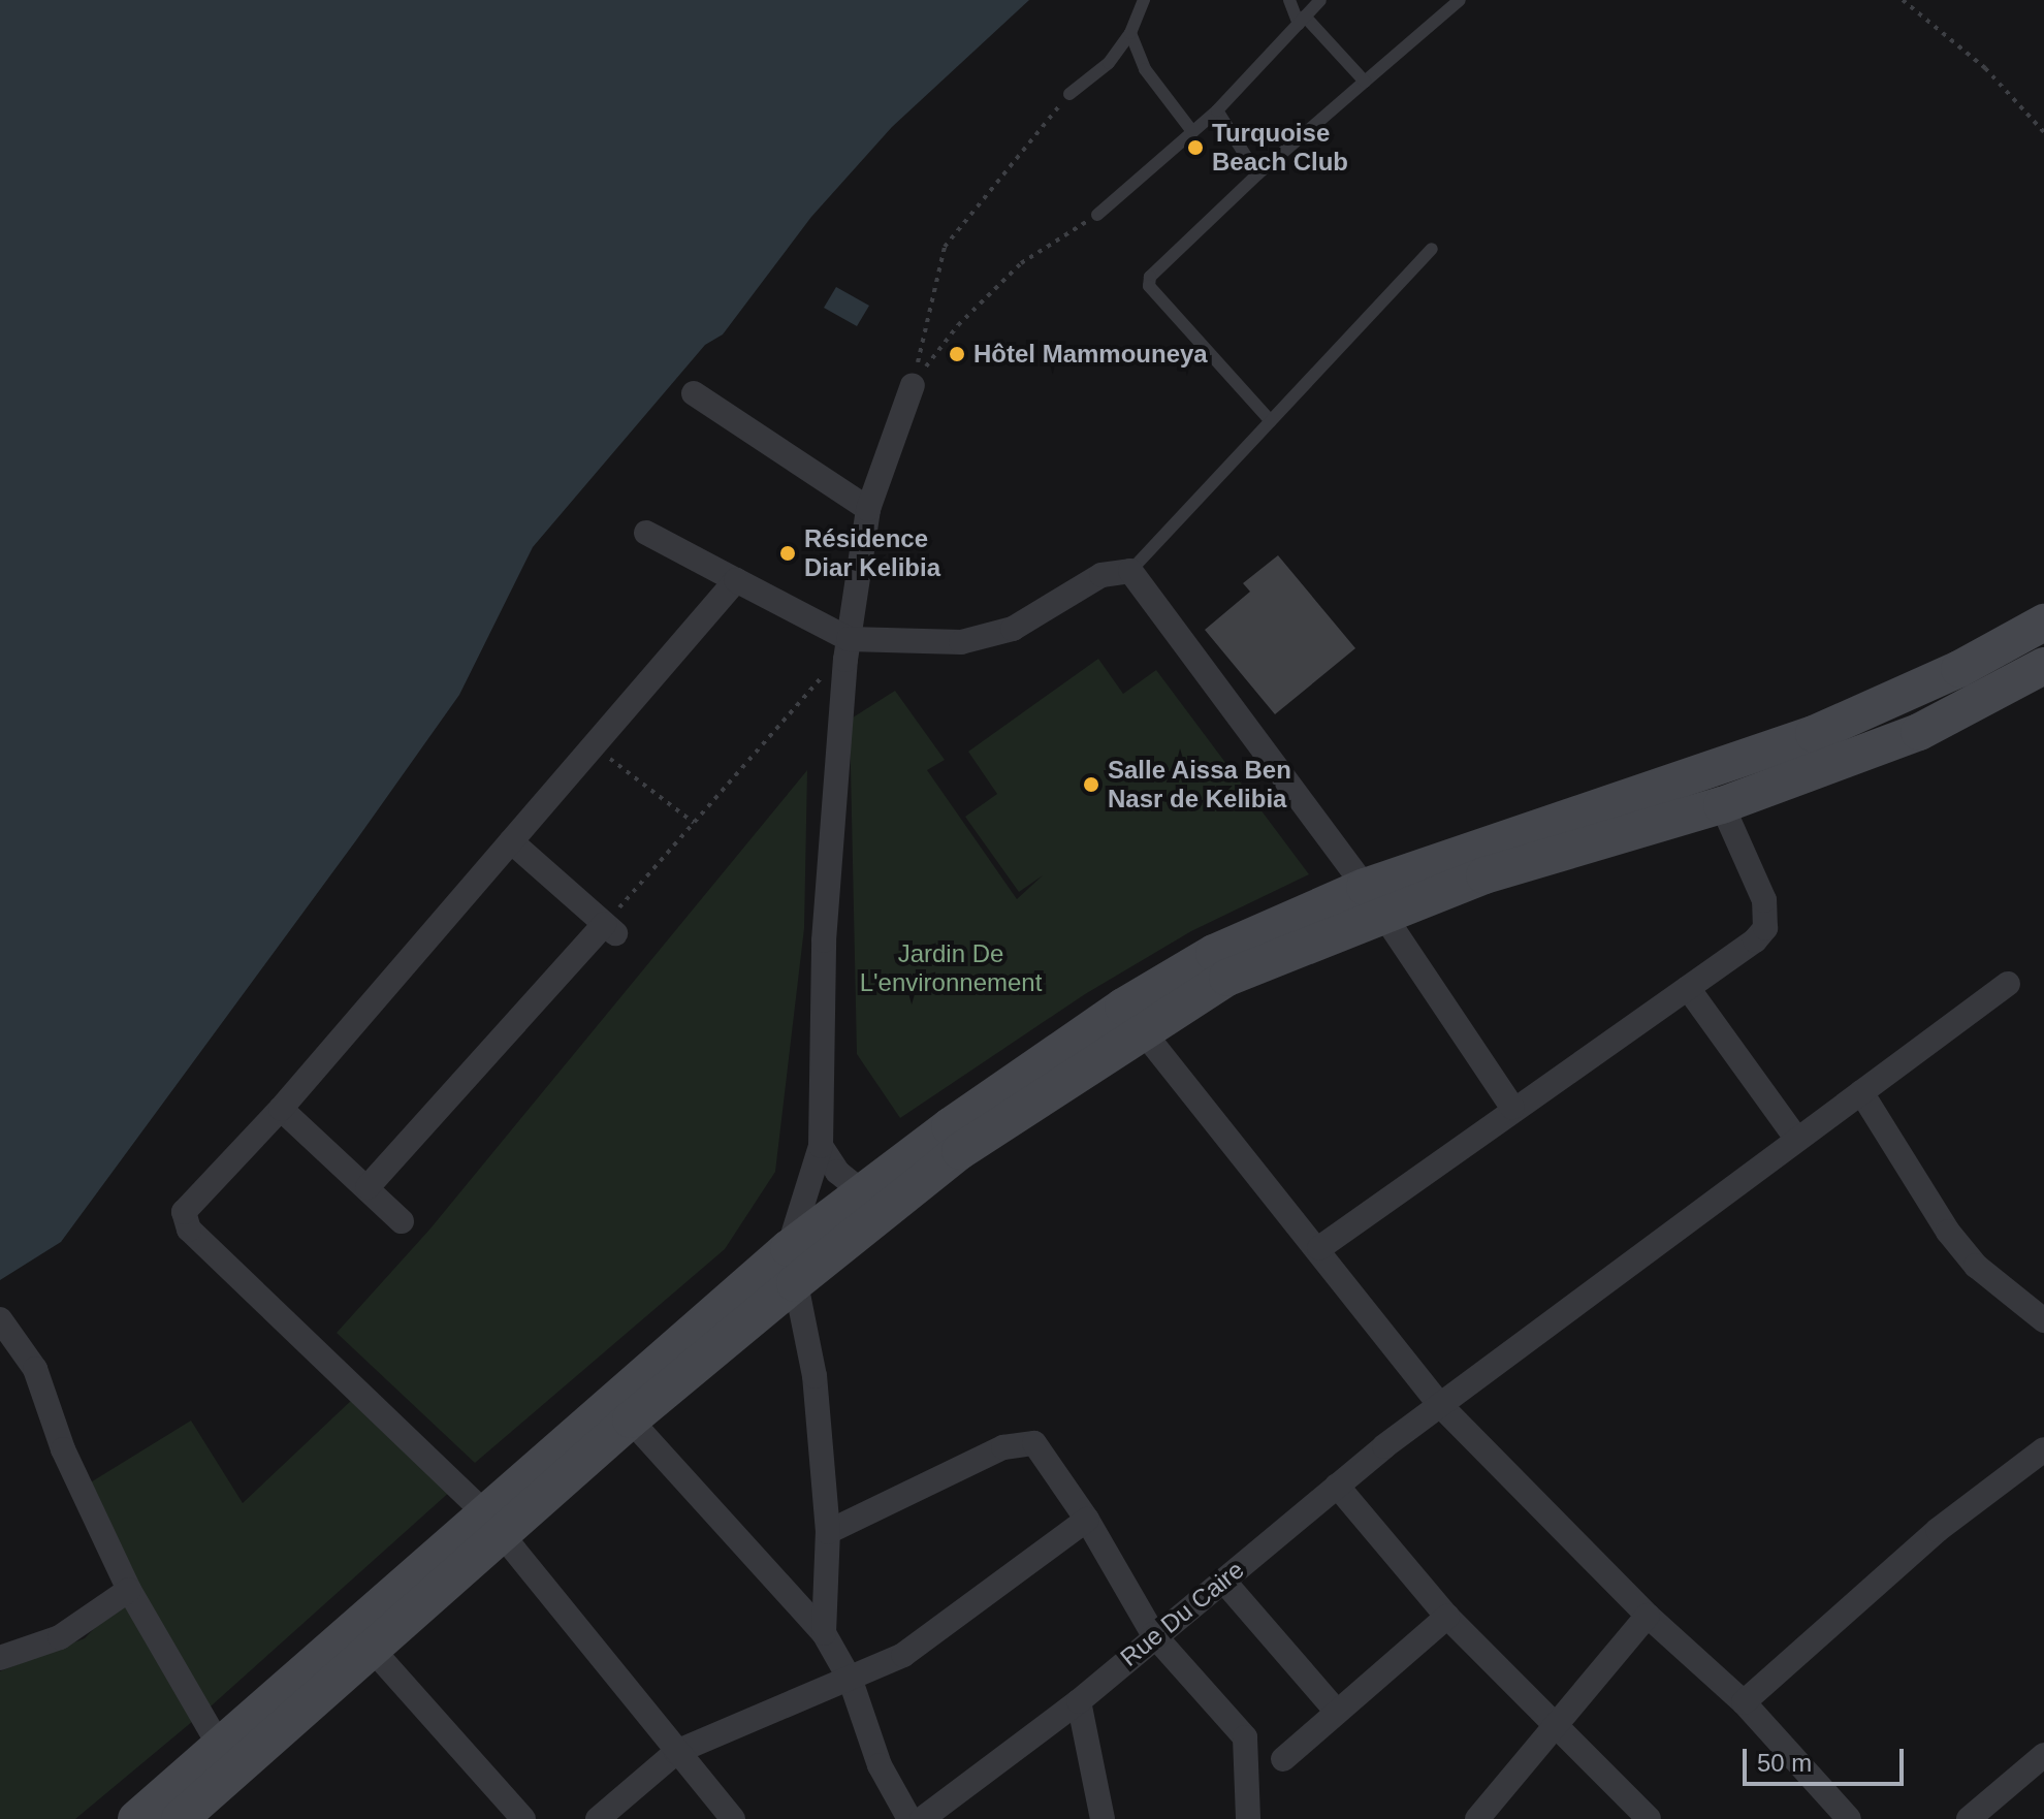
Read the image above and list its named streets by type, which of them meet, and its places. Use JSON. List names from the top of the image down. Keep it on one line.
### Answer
{"streets":{"street":["Rue Du Caire"]},"parks":["Jardin De L'environnement"],"places":["Turquoise Beach Club","Hôtel Mammouneya","Résidence Diar Kelibia","Salle Aissa Ben Nasr de Kelibia"],"scale_bar":"50 m"}
